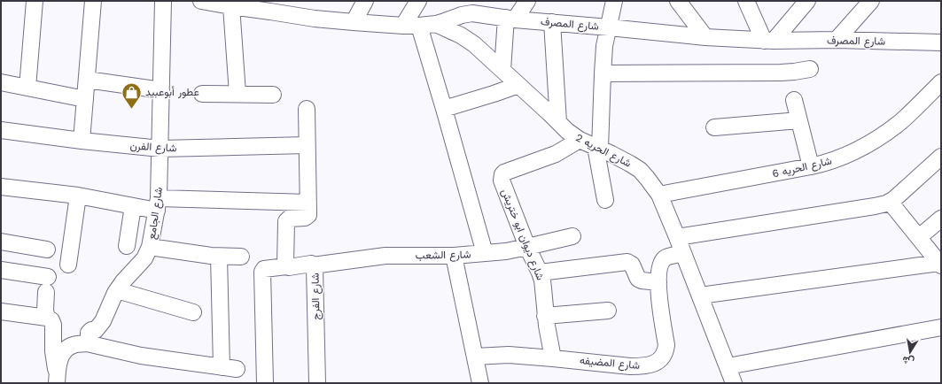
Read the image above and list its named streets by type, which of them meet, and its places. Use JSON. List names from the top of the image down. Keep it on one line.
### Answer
{"streets":{"street":["شارع المصرف","شارع الفرن","شارع الحريه 2","شارع الحريه 6","شارع الجامع","شارع ديوان ابو ختريش","شارع الشعب","شارع الفرج","شارع المضيفه"]},"crossings":[["شارع المصرف","شارع الحريه 2"],["شارع الفرن","شارع الجامع"],["شارع الحريه 2","شارع الحريه 6"],["شارع الحريه 2","شارع ديوان ابو ختريش"],["شارع الحريه 2","شارع المضيفه"],["شارع ديوان ابو ختريش","شارع الشعب"],["شارع ديوان ابو ختريش","شارع المضيفه"],["شارع الشعب","شارع الفرج"]],"places":{"shop":["عطور أبوعبيد"]},"north":"bottom"}
